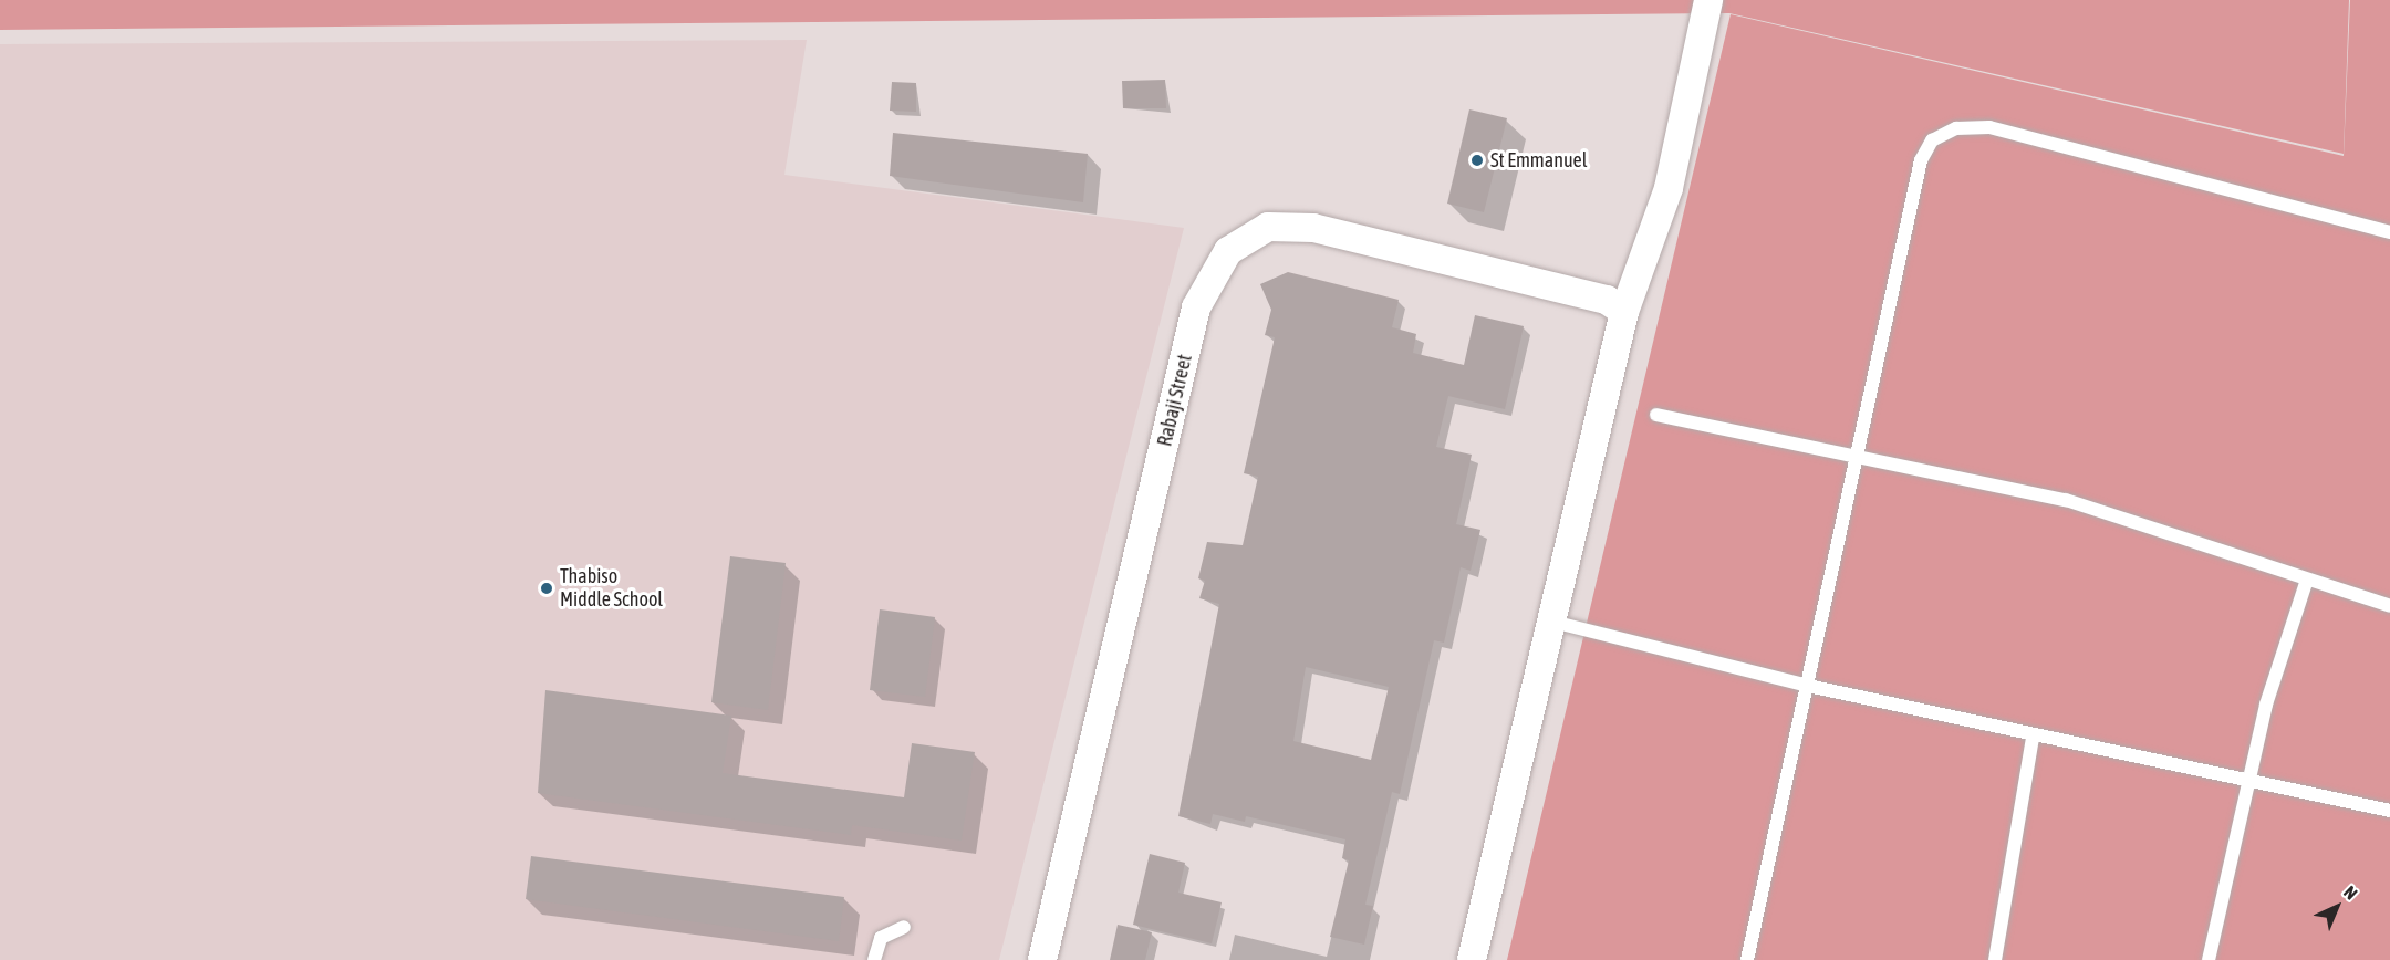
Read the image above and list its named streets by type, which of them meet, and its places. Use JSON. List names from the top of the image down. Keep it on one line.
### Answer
{"streets":{"street":["Rabaji Street"]},"places":["St Emmanuel","Thabiso Middle School"],"north":"top right"}
